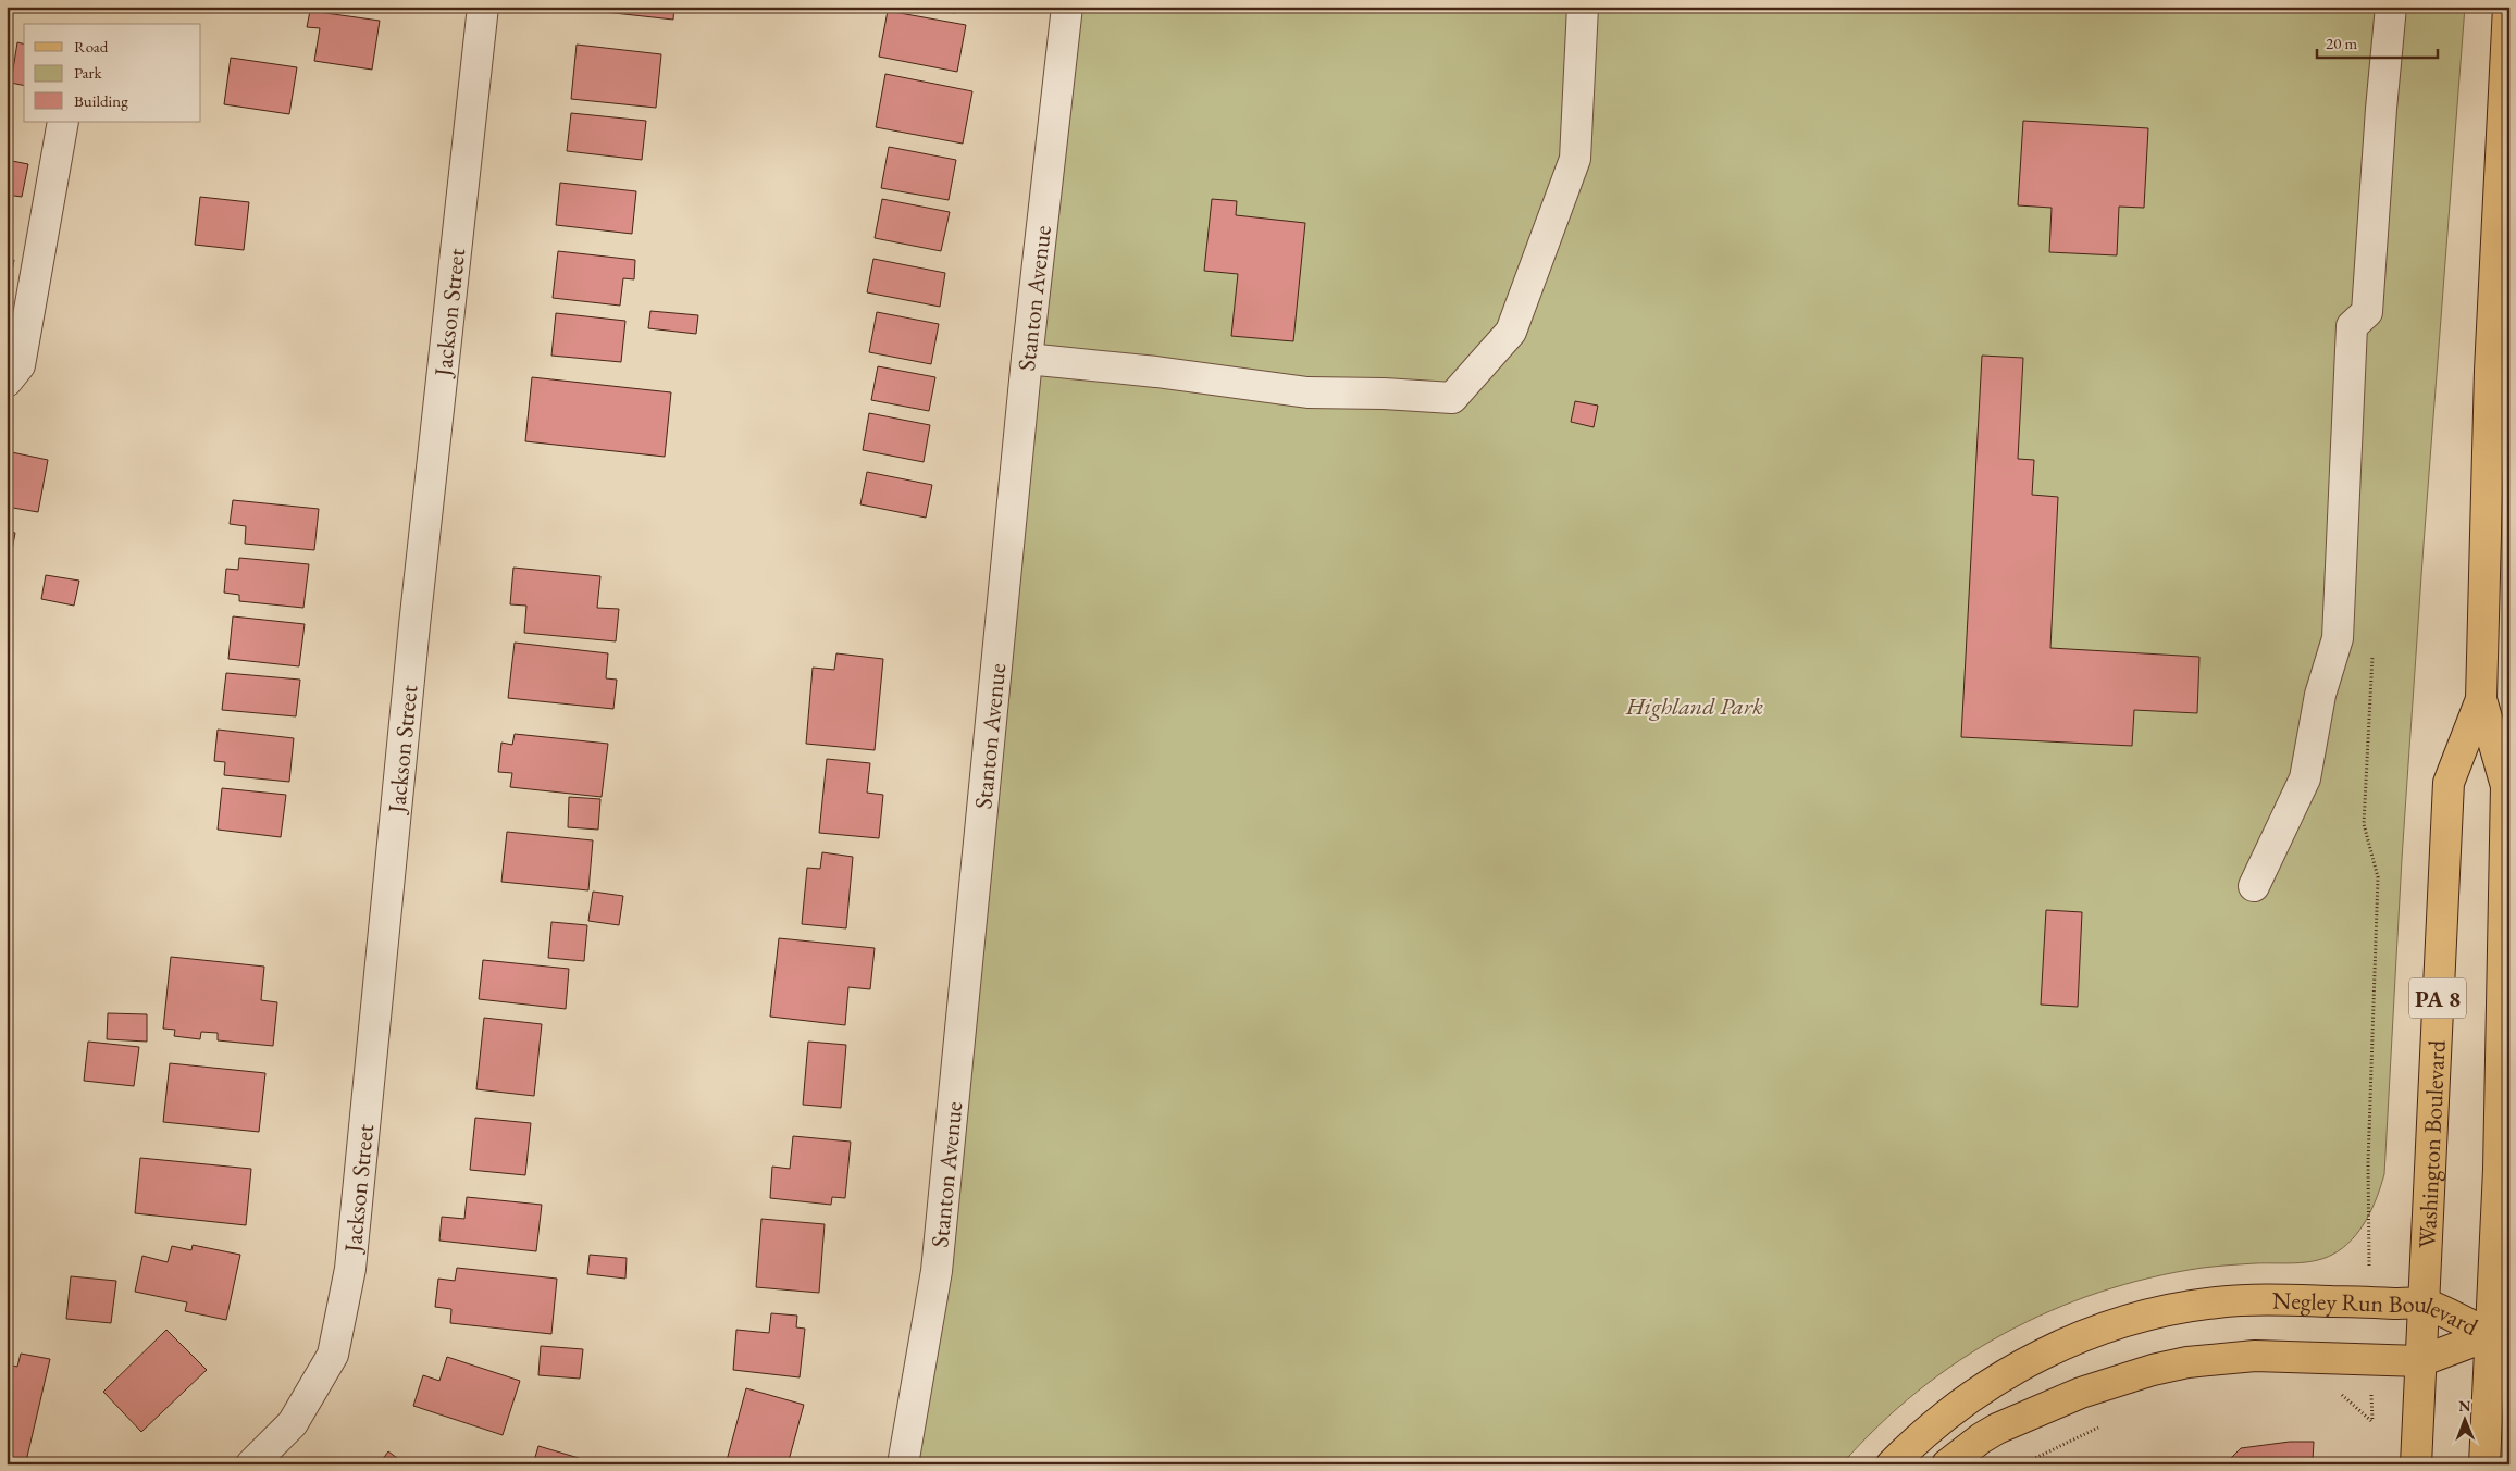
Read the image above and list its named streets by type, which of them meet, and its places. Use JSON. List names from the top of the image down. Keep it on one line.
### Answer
{"streets":{"main road":["PA 8","Washington Boulevard","Negley Run Boulevard"],"street":["Stanton Avenue","Jackson Street"]},"crossings":[["Washington Boulevard","Negley Run Boulevard"]],"parks":["Highland Park"],"legend":["Road","Park","Building"],"scale_bar":"20 m","north":"top"}
